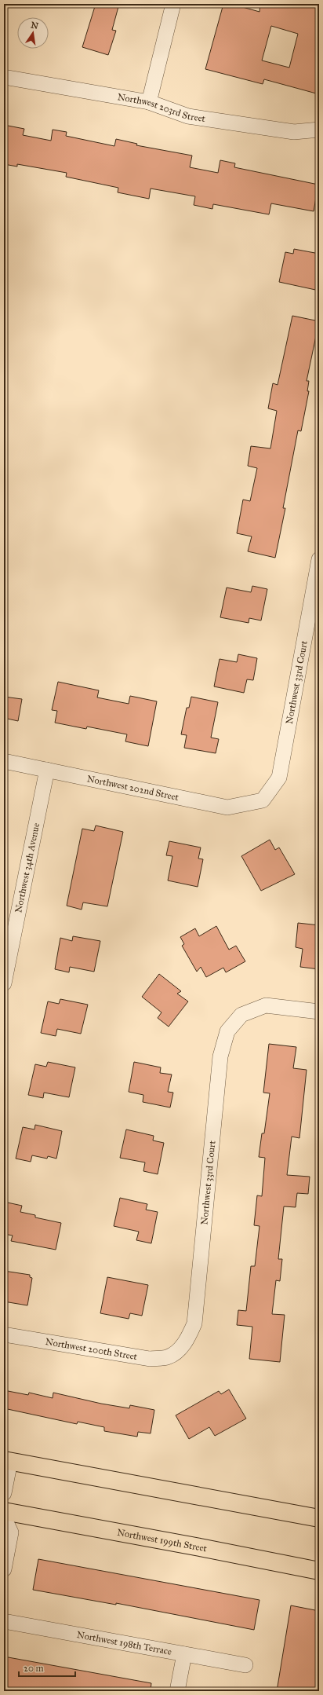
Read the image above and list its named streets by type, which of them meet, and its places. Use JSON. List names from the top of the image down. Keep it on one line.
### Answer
{"streets":{"main road":["Northwest 199th Street"],"street":["Northwest 203rd Street","Northwest 33rd Court","Northwest 202nd Street","Northwest 34th Avenue","Northwest 200th Street","Northwest 198th Terrace"]},"crossings":[["Northwest 33rd Court","Northwest 202nd Street"],["Northwest 33rd Court","Northwest 200th Street"],["Northwest 202nd Street","Northwest 34th Avenue"]],"scale_bar":"20 m","north":"top"}
